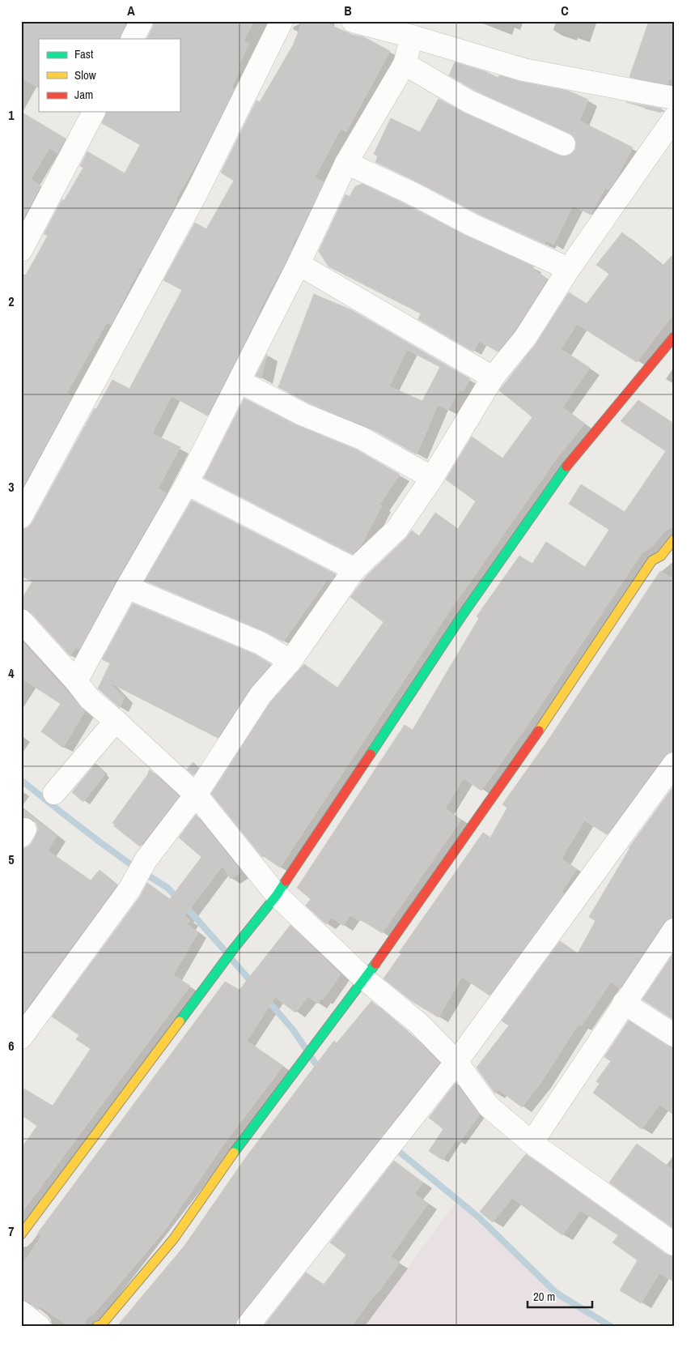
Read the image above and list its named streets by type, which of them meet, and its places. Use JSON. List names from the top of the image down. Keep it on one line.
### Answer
{"legend":["Fast","Slow","Jam"],"scale_bar":"20 m","grid":{"columns":["A","B","C"],"rows":["1","2","3","4","5","6","7"]}}
